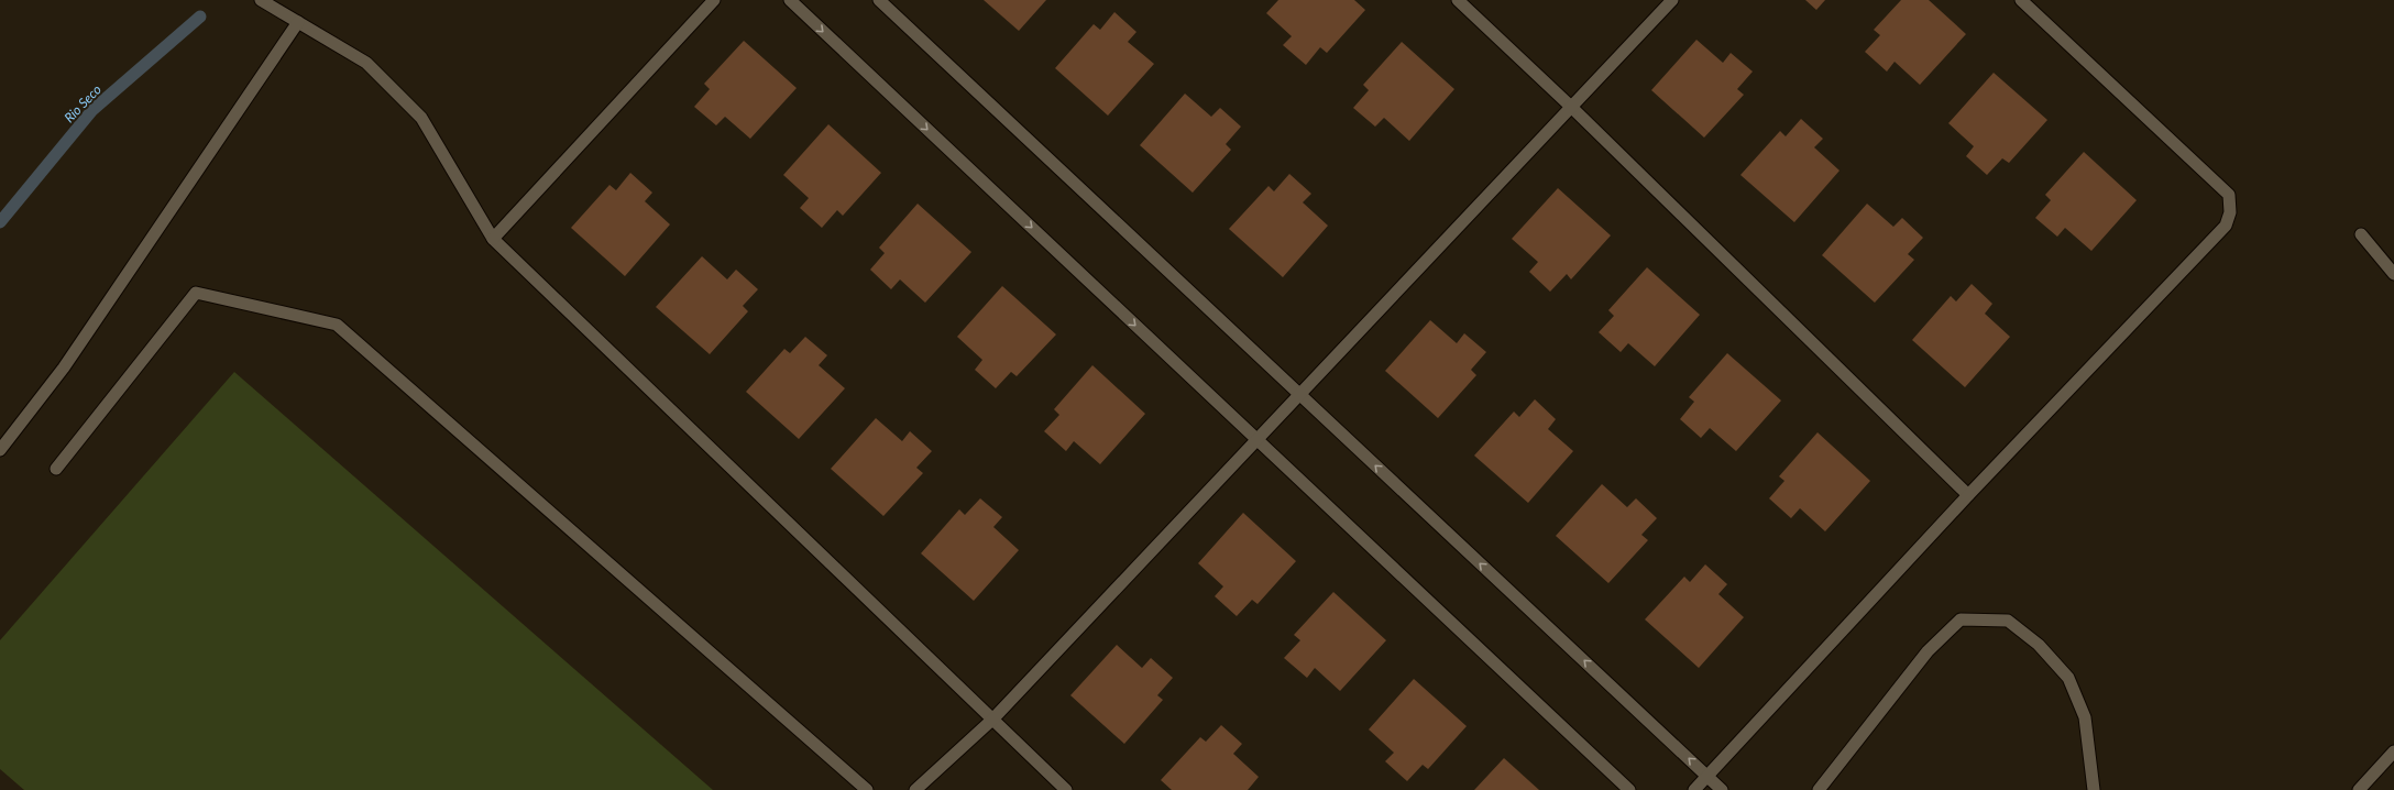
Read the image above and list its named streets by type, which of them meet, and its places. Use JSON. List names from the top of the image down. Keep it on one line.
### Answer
{"water":["Rio Seco"]}
